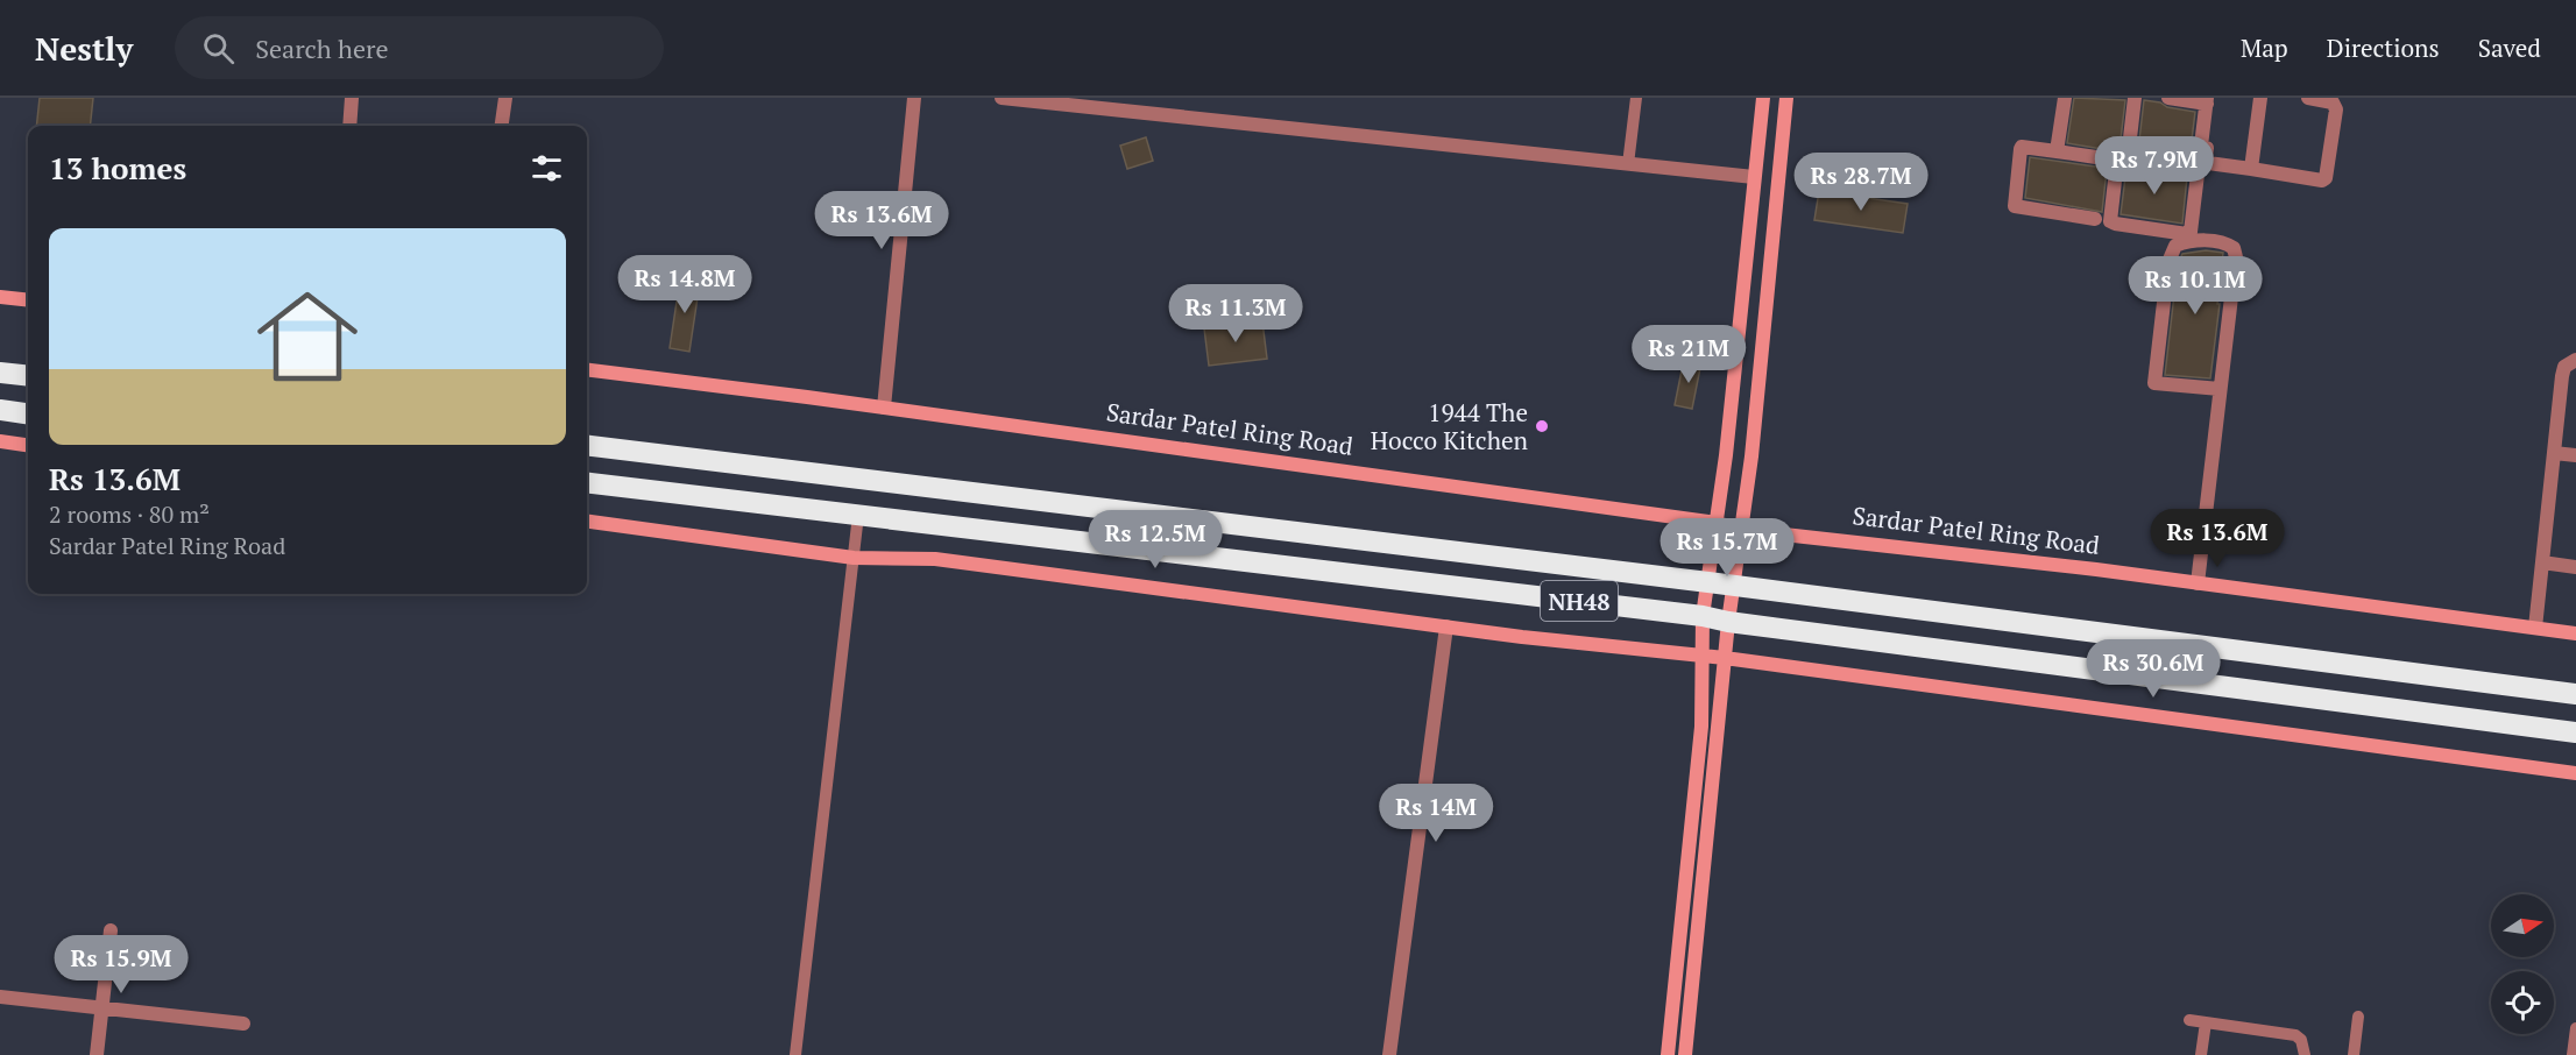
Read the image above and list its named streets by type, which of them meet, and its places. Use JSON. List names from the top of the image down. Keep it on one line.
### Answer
{"streets":{"highway":["NH48"],"street":["Sardar Patel Ring Road"]},"places":["1944 The Hocco Kitchen"],"north":"right","page":{"header":"Nestly","search":"Search here","nav":["Map","Directions","Saved"],"heading":"13 homes","price":["Rs 7.9M","Rs 28.7M","Rs 13.6M","Rs 14.8M","Rs 10.1M","Rs 11.3M","Rs 21M","Rs 13.6M","Rs 12.5M","Rs 15.7M","Rs 30.6M","Rs 14M","Rs 15.9M"],"list":[{"name":"Rs 13.6M","note":"2 rooms · 80 m² · Sardar Patel Ring Road"}]}}
